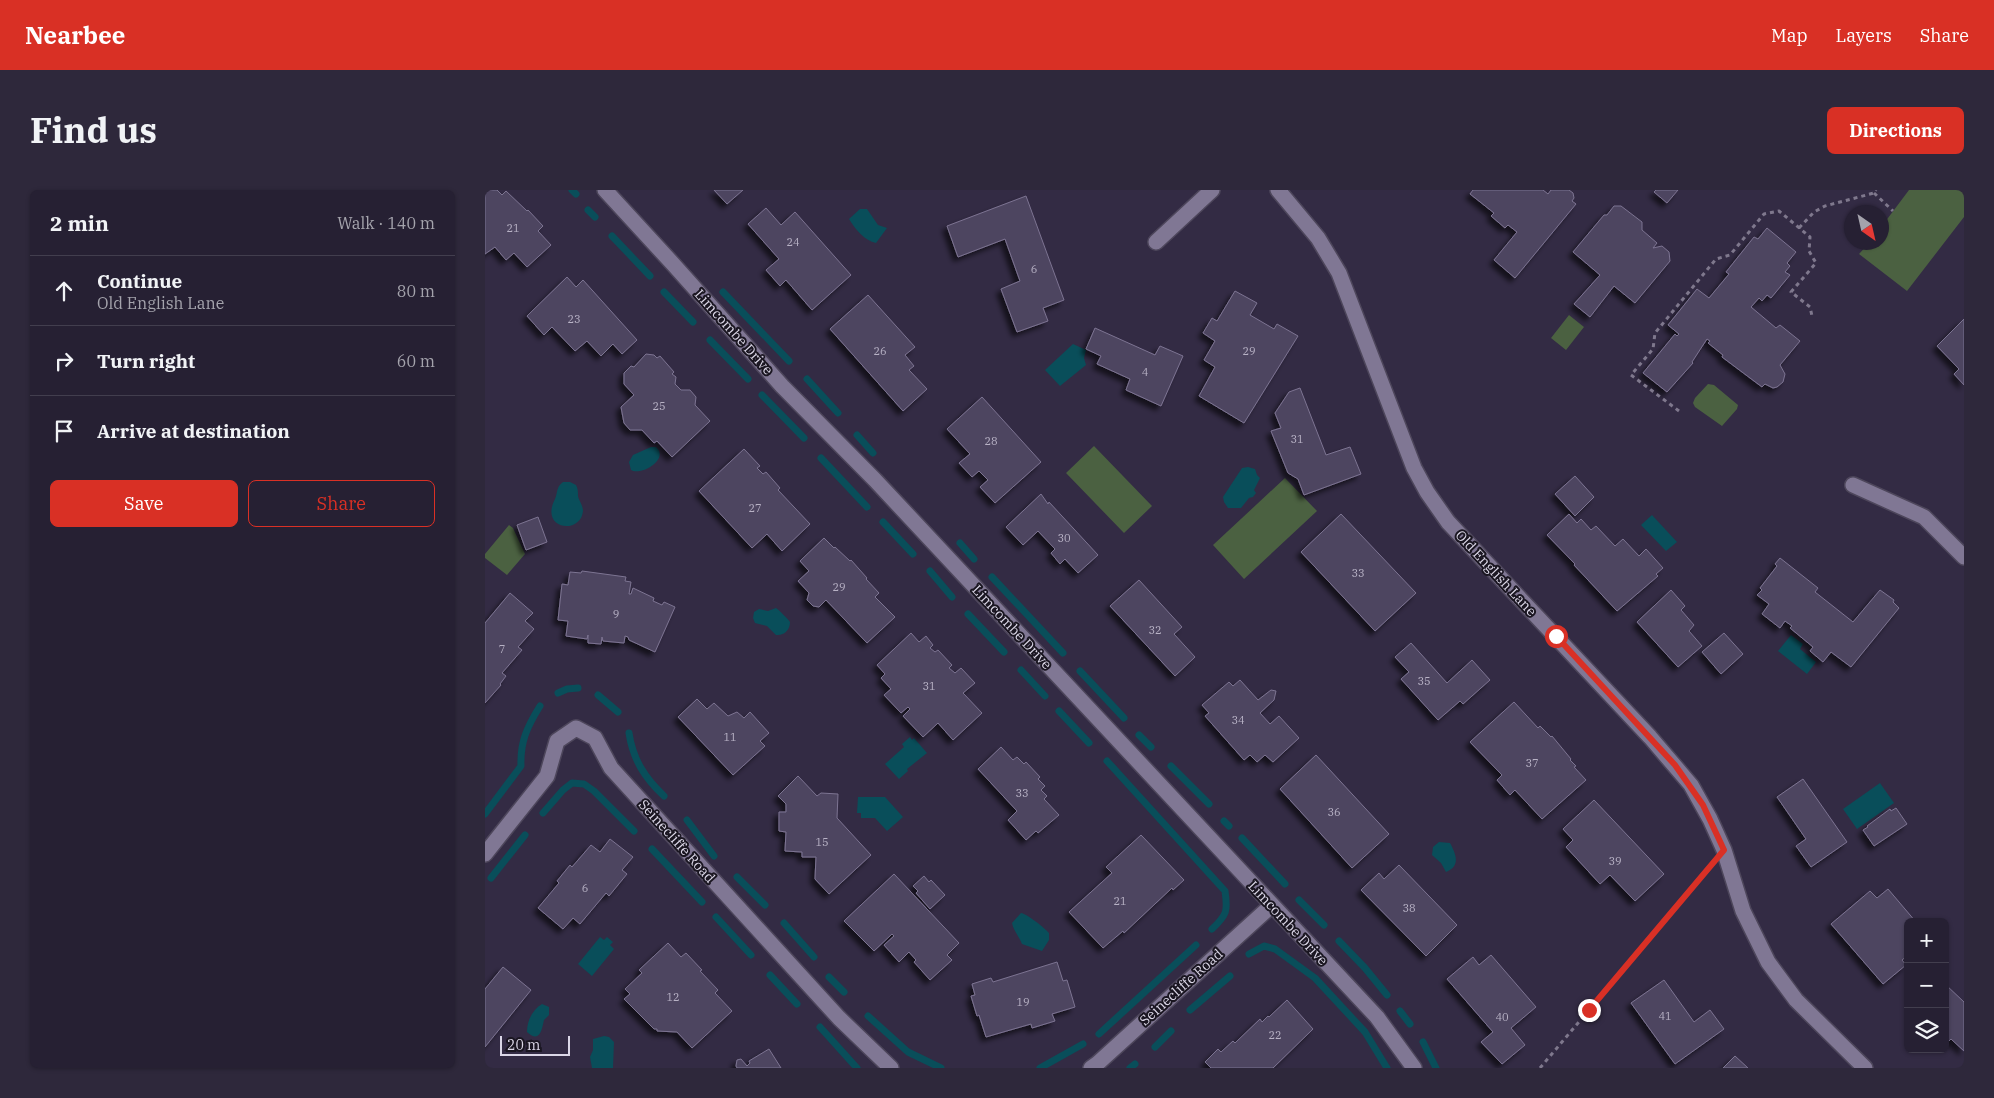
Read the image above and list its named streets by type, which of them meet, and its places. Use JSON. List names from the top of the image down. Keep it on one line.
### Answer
{"streets":{"street":["Limcombe Drive","Old English Lane","Seinecliffe Road"]},"crossings":[["Limcombe Drive","Seinecliffe Road"]],"house_numbers":["21","24","6","23","26","29","4","25","31","28","27","30","33","29","9","32","7","35","31","34","11","37","33","36","15","39","6","21","38","12","19","41","40","22"],"scale_bar":"20 m","north":"bottom right","page":{"header":"Nearbee","nav":["Map","Layers","Share"],"title":"Find us","buttons":["Directions",["Save","Share"]],"heading":["2 min","Walk · 140 m"],"list":[["Continue","Old English Lane","80 m"],["Turn right","60 m"],"Arrive at destination"],"map_buttons":["+","−"],"scale":"20 m"}}
